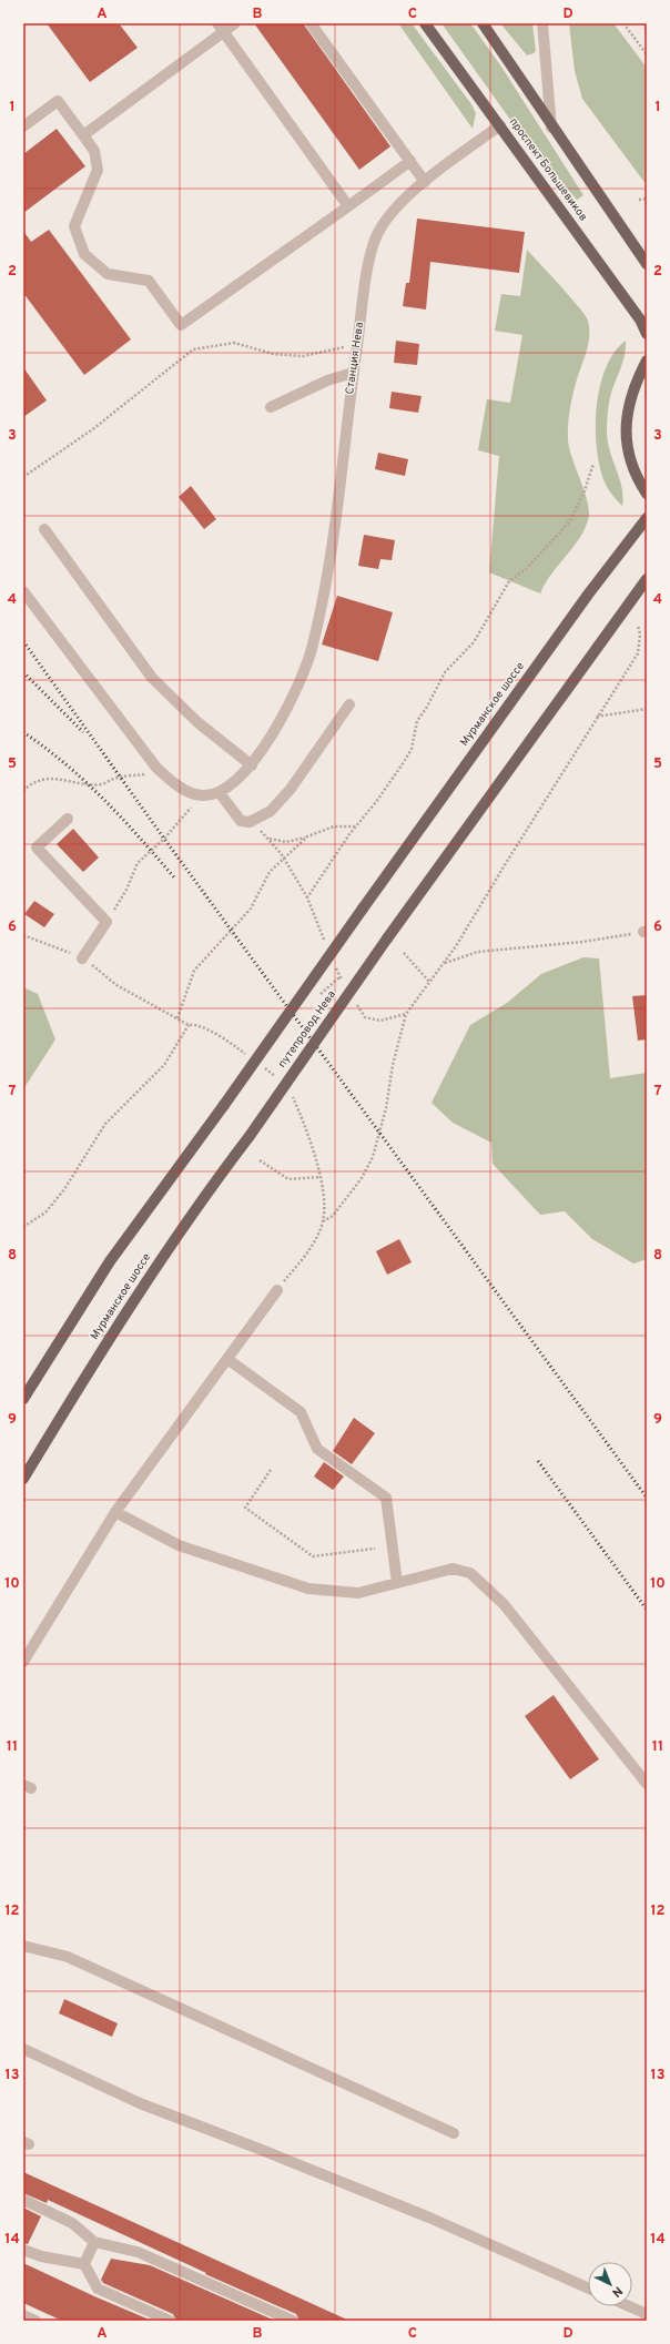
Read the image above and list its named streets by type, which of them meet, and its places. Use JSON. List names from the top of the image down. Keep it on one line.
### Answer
{"streets":{"main road":["проспект Большевиков","Мурманское шоссе","путепровод Нева"],"street":["Станция Нева"]},"crossings":[["проспект Большевиков","Станция Нева"],["Мурманское шоссе","путепровод Нева"]],"north":"bottom right","grid":{"columns":["A","B","C","D"],"rows":["1","2","3","4","5","6","7","8","9","10","11","12","13","14"]}}
